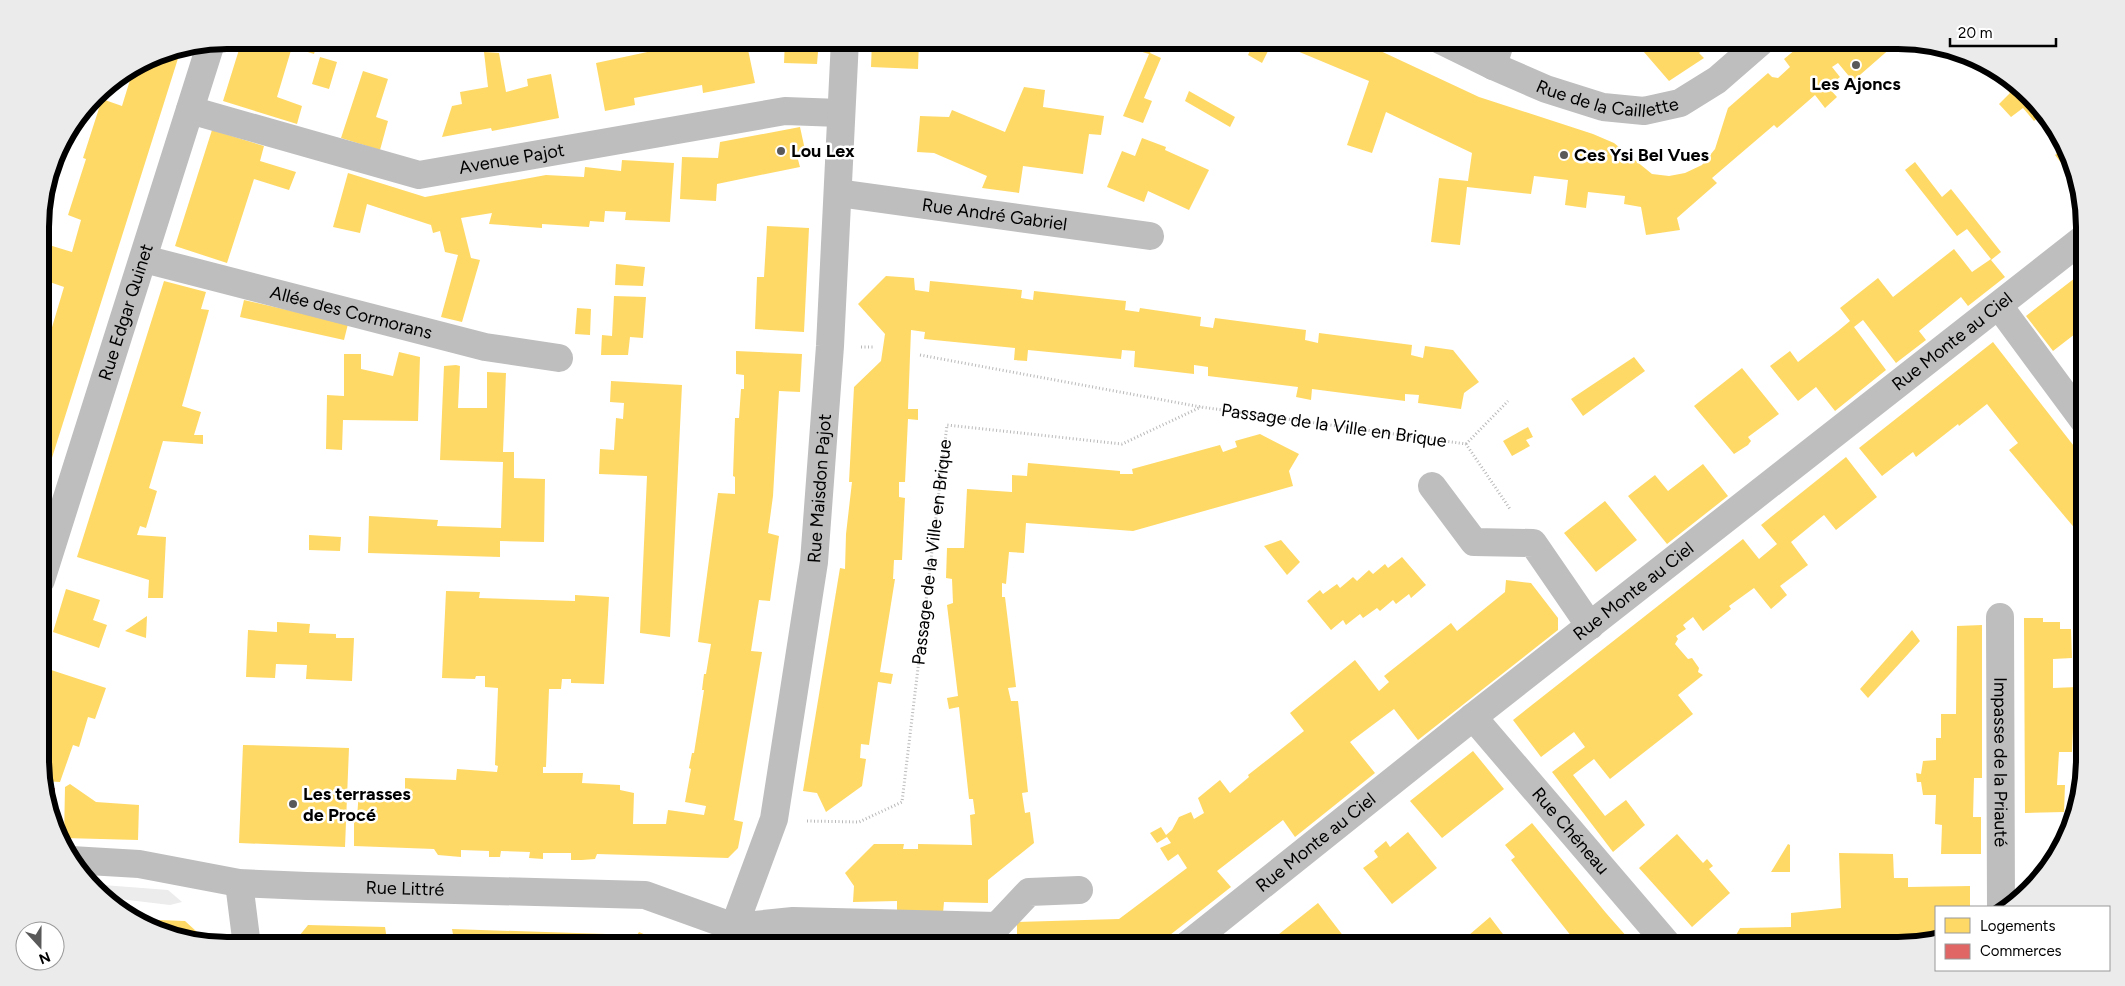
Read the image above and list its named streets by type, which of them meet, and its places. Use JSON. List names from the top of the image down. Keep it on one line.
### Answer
{"streets":{"street":["Rue de la Caillette","Avenue Pajot","Rue André Gabriel","Rue Edgar Quinet","Allée des Cormorans","Rue Monte au Ciel","Rue Maisdon Pajot","Impasse de la Priauté","Rue Chéneau","Rue Littré"],"path":["Passage de la Ville en Brique"]},"crossings":[["Avenue Pajot","Rue Edgar Quinet"],["Avenue Pajot","Rue Maisdon Pajot"],["Rue André Gabriel","Rue Maisdon Pajot"],["Rue Edgar Quinet","Allée des Cormorans"],["Rue Monte au Ciel","Rue Chéneau"]],"places":["Les Ajoncs","Lou Lex","Ces Ysi Bel Vues","Les terrasses de Procé"],"legend":["Logements","Commerces"],"scale_bar":"20 m","north":"bottom"}
